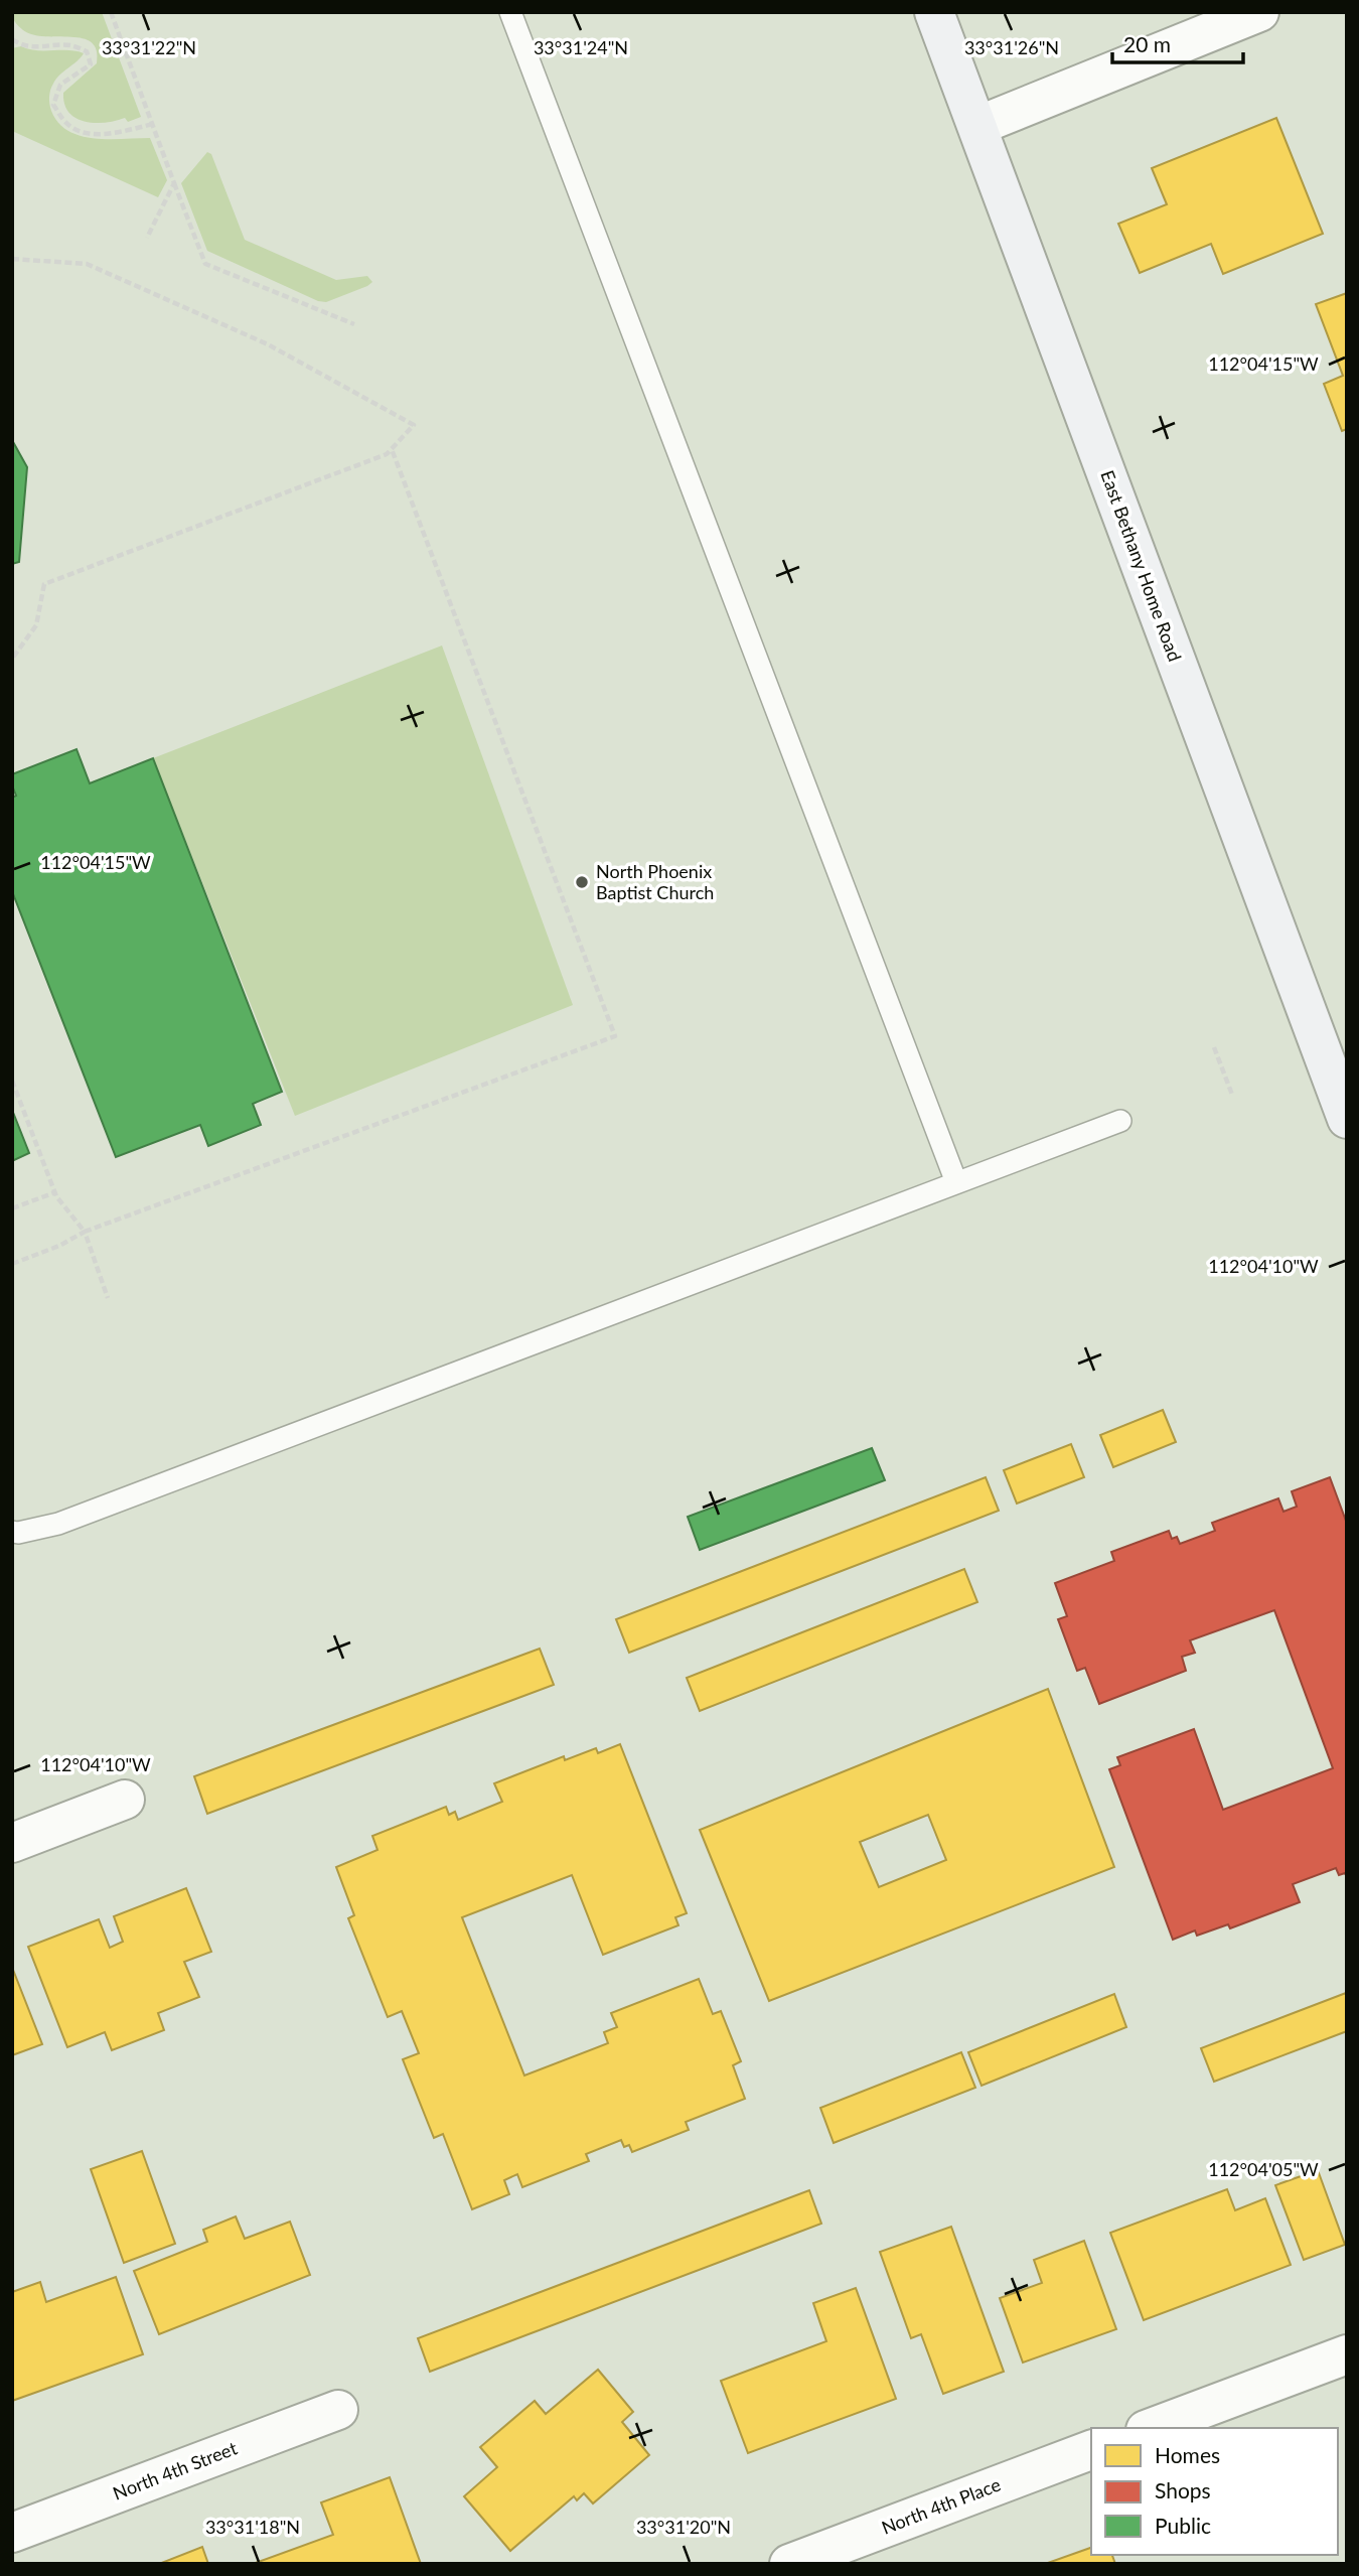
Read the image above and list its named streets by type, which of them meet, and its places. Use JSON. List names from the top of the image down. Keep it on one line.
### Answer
{"streets":{"main road":["East Bethany Home Road"],"street":["North 4th Street","North 4th Place"]},"places":["North Phoenix Baptist Church"],"legend":["Homes","Shops","Public"],"scale_bar":"20 m","coordinates":["33°31'22\"N","33°31'24\"N","33°31'26\"N","112°04'15\"W","112°04'10\"W","112°04'05\"W","33°31'18\"N","33°31'20\"N"]}
